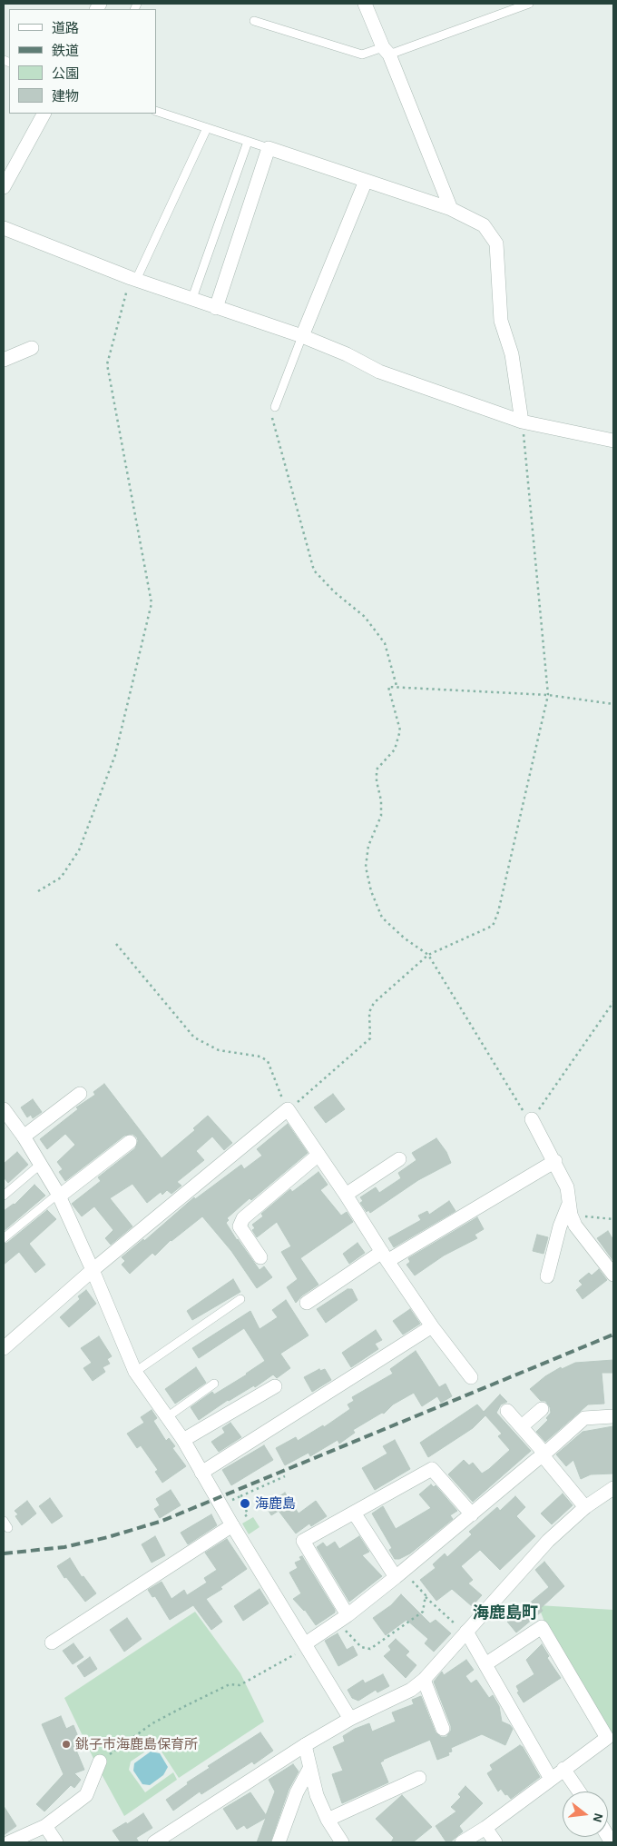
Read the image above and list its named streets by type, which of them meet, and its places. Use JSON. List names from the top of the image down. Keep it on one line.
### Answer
{"districts":["海鹿島町"],"places":["海鹿島","銚子市海鹿島保育所"],"legend":["道路","鉄道","公園","建物"],"north":"right"}
